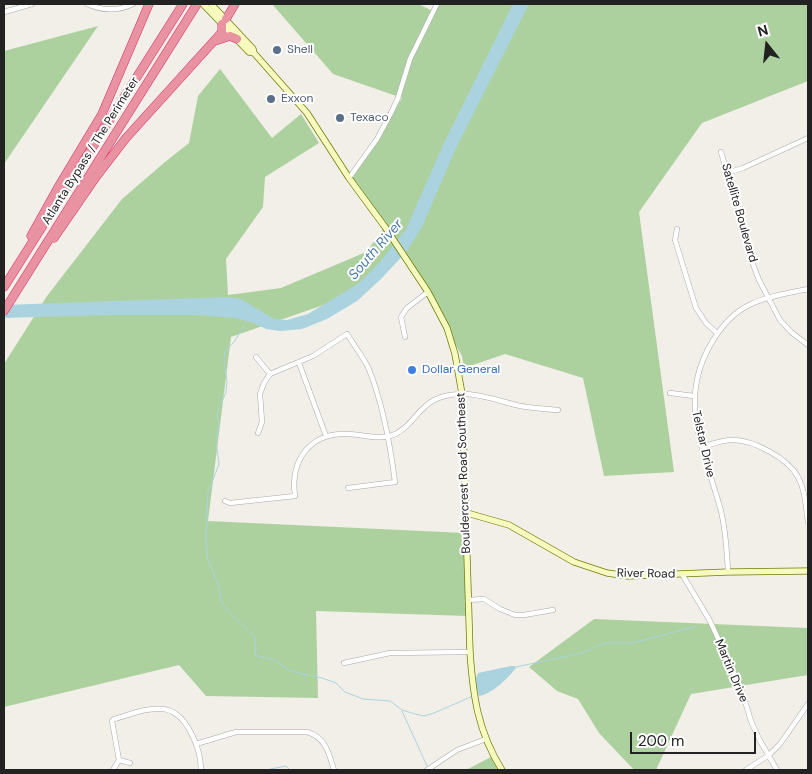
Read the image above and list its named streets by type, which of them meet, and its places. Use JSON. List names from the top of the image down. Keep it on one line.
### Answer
{"streets":{"highway":["Atlanta Bypass / The Perimeter"],"street":["Satellite Boulevard","Telstar Drive","Bouldercrest Road Southeast","River Road","Martin Drive"]},"crossings":[["Satellite Boulevard","Telstar Drive"],["Telstar Drive","River Road"],["Bouldercrest Road Southeast","River Road"],["River Road","Martin Drive"]],"water":["South River"],"places":["Shell","Exxon","Texaco","Dollar General"],"scale_bar":"200 m","north":"top"}
